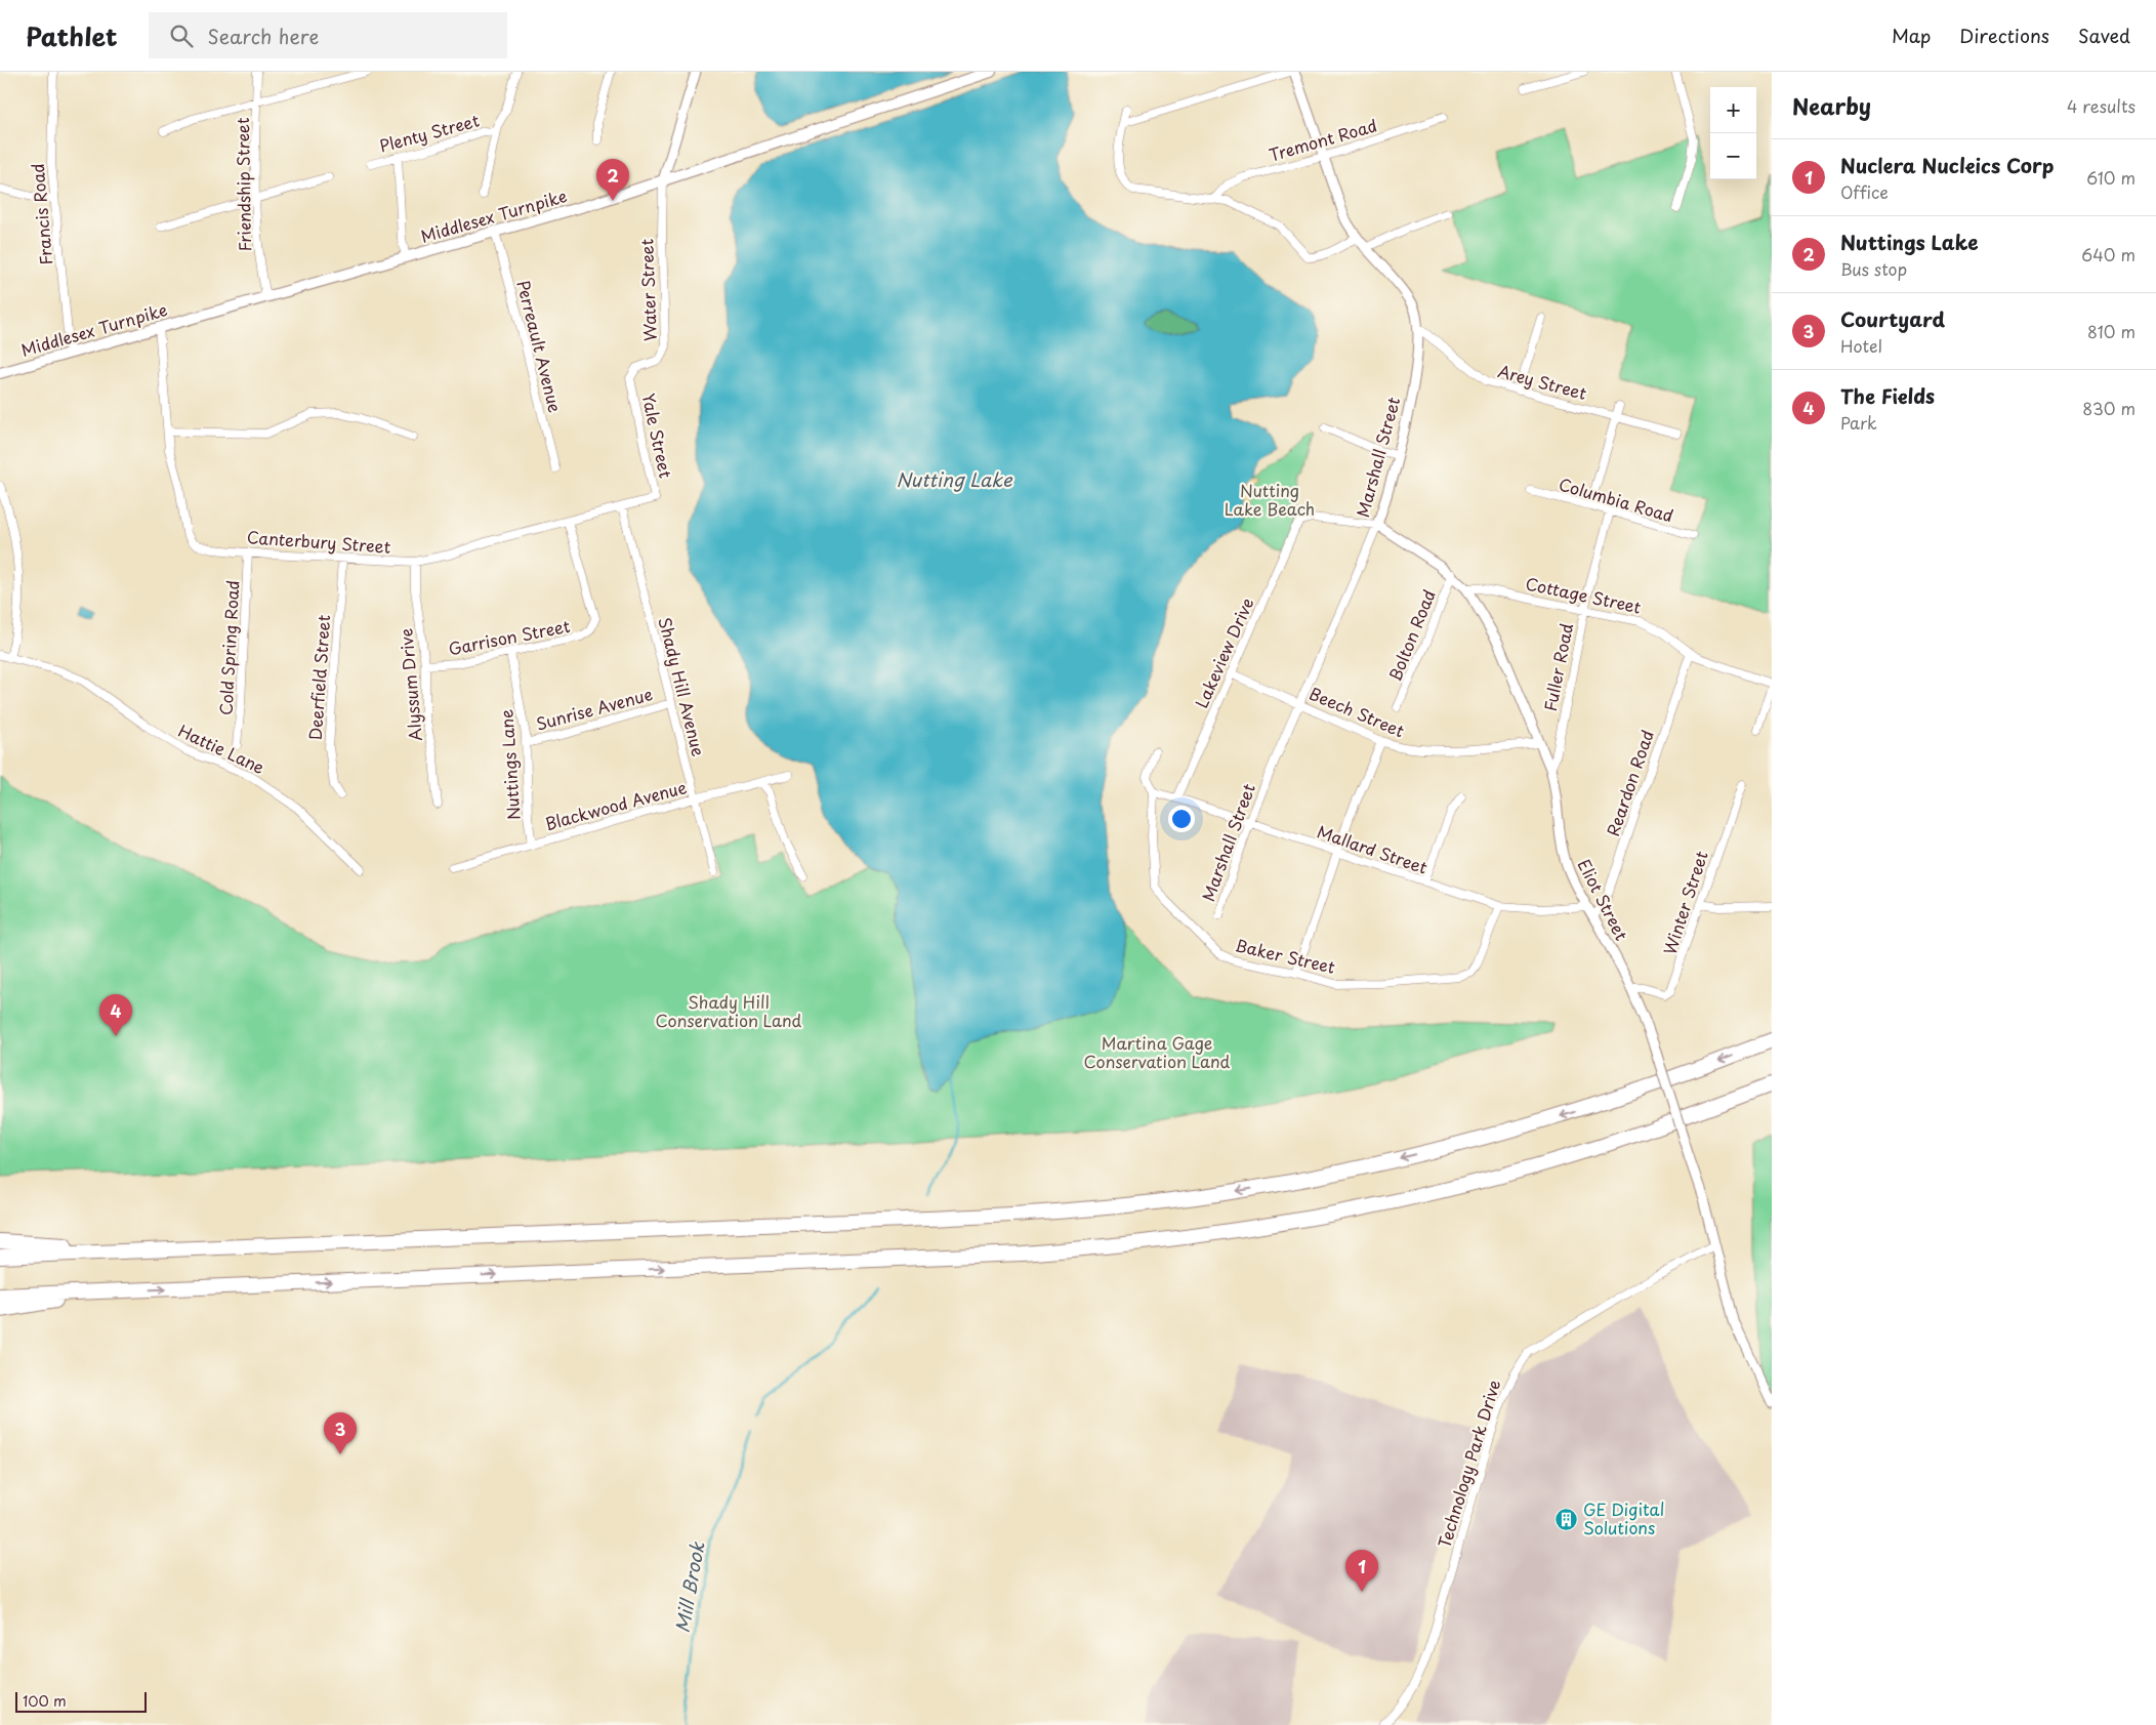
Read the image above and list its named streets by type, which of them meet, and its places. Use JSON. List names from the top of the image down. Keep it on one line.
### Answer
{"streets":{"main road":["Middlesex Turnpike"],"street":["Plenty Street","Tremont Road","Friendship Street","Francis Road","Water Street","Perreault Avenue","Arey Street","Yale Street","Marshall Street","Columbia Road","Canterbury Street","Cottage Street","Bolton Road","Garrison Street","Cold Spring Road","Lakeview Drive","Fuller Road","Deerfield Street","Alyssum Drive","Shady Hill Avenue","Sunrise Avenue","Beech Street","Hattie Lane","Nuttings Lane","Reardon Road","Blackwood Avenue","Mallard Street","Eliot Street","Winter Street","Baker Street","Technology Park Drive"]},"crossings":[["Tremont Road","Marshall Street"],["Friendship Street","Middlesex Turnpike"],["Francis Road","Middlesex Turnpike"],["Middlesex Turnpike","Water Street"],["Middlesex Turnpike","Perreault Avenue"],["Middlesex Turnpike","Canterbury Street"],["Water Street","Yale Street"],["Arey Street","Marshall Street"],["Yale Street","Canterbury Street"],["Marshall Street","Beech Street"],["Marshall Street","Mallard Street"],["Marshall Street","Eliot Street"],["Columbia Road","Fuller Road"],["Canterbury Street","Garrison Street"],["Canterbury Street","Cold Spring Road"],["Canterbury Street","Deerfield Street"],["Canterbury Street","Alyssum Drive"],["Canterbury Street","Shady Hill Avenue"],["Cottage Street","Fuller Road"],["Cottage Street","Reardon Road"],["Cottage Street","Eliot Street"],["Bolton Road","Eliot Street"],["Garrison Street","Alyssum Drive"],["Garrison Street","Nuttings Lane"],["Lakeview Drive","Beech Street"],["Lakeview Drive","Mallard Street"],["Lakeview Drive","Eliot Street"],["Fuller Road","Eliot Street"],["Shady Hill Avenue","Sunrise Avenue"],["Shady Hill Avenue","Blackwood Avenue"],["Sunrise Avenue","Nuttings Lane"],["Beech Street","Eliot Street"],["Nuttings Lane","Blackwood Avenue"],["Reardon Road","Eliot Street"],["Mallard Street","Eliot Street"],["Mallard Street","Baker Street"],["Eliot Street","Winter Street"],["Eliot Street","Technology Park Drive"]],"water":["Nutting Lake","Mill Brook"],"parks":["Nutting Lake Beach","Shady Hill Conservation Land","Martina Gage Conservation Land"],"places":{"building":["GE Digital Solutions"]},"scale_bar":"100 m","page":{"header":"Pathlet","search":"Search here","nav":["Map","Directions","Saved"],"heading":["Nearby","4 results"],"map_buttons":["+","−"],"list":[{"mark":"1","name":"Nuclera Nucleics Corp","note":"Office","value":"610 m"},{"mark":"2","name":"Nuttings Lake","note":"Bus stop","value":"640 m"},{"mark":"3","name":"Courtyard","note":"Hotel","value":"810 m"},{"mark":"4","name":"The Fields","note":"Park","value":"830 m"}],"pins":["2","4","3","1"],"scale":"100 m"}}
